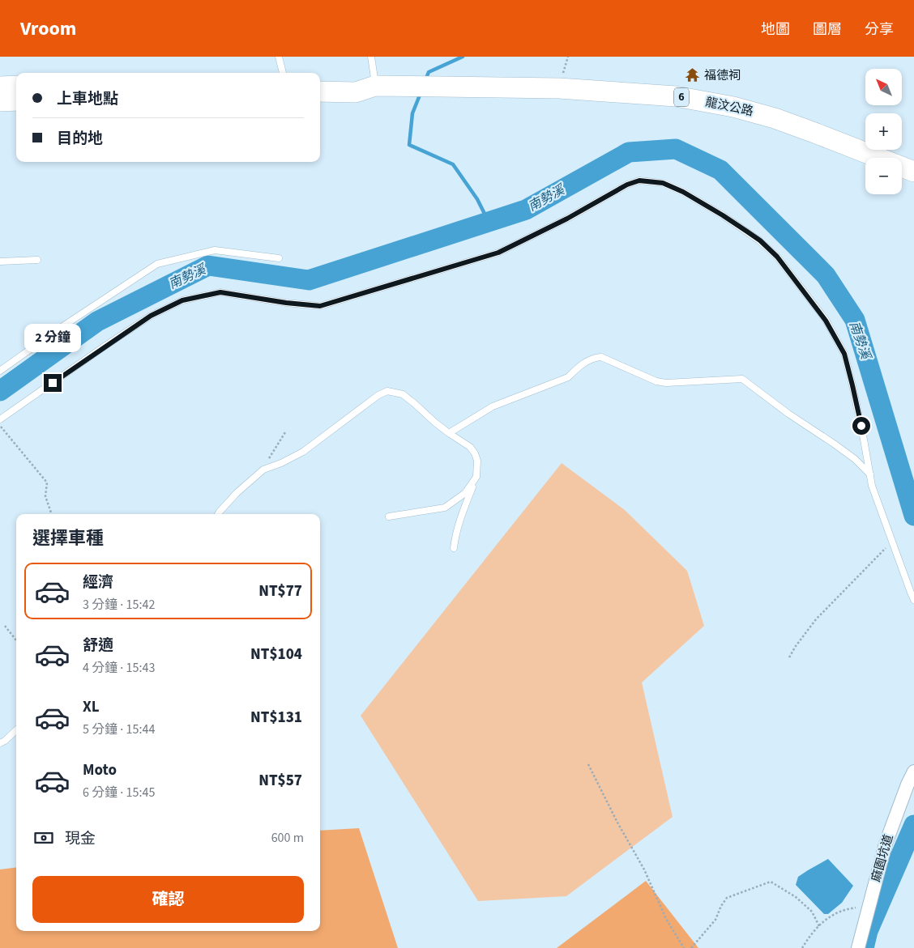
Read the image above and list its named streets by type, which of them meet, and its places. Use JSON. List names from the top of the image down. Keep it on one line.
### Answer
{"streets":{"main road":["6","龍汶公路"],"street":["麻園坑道"]},"crossings":[["6","龍汶公路"]],"water":["南勢溪"],"places":{"temple":["福德祠"]},"north":"top left","page":{"header":"Vroom","nav":["地圖","圖層","分享"],"map_buttons":["+","−"],"banner":["上車地點","目的地"],"bubble":"2 分鐘","heading":"選擇車種","list":[{"name":"經濟","note":"3 分鐘 · 15:42","value":"NT$77"},{"name":"舒適","note":"4 分鐘 · 15:43","value":"NT$104"},{"name":"XL","note":"5 分鐘 · 15:44","value":"NT$131"},{"name":"Moto","note":"6 分鐘 · 15:45","value":"NT$57"}],"pay":["現金","600 m"],"buttons":"確認"}}
